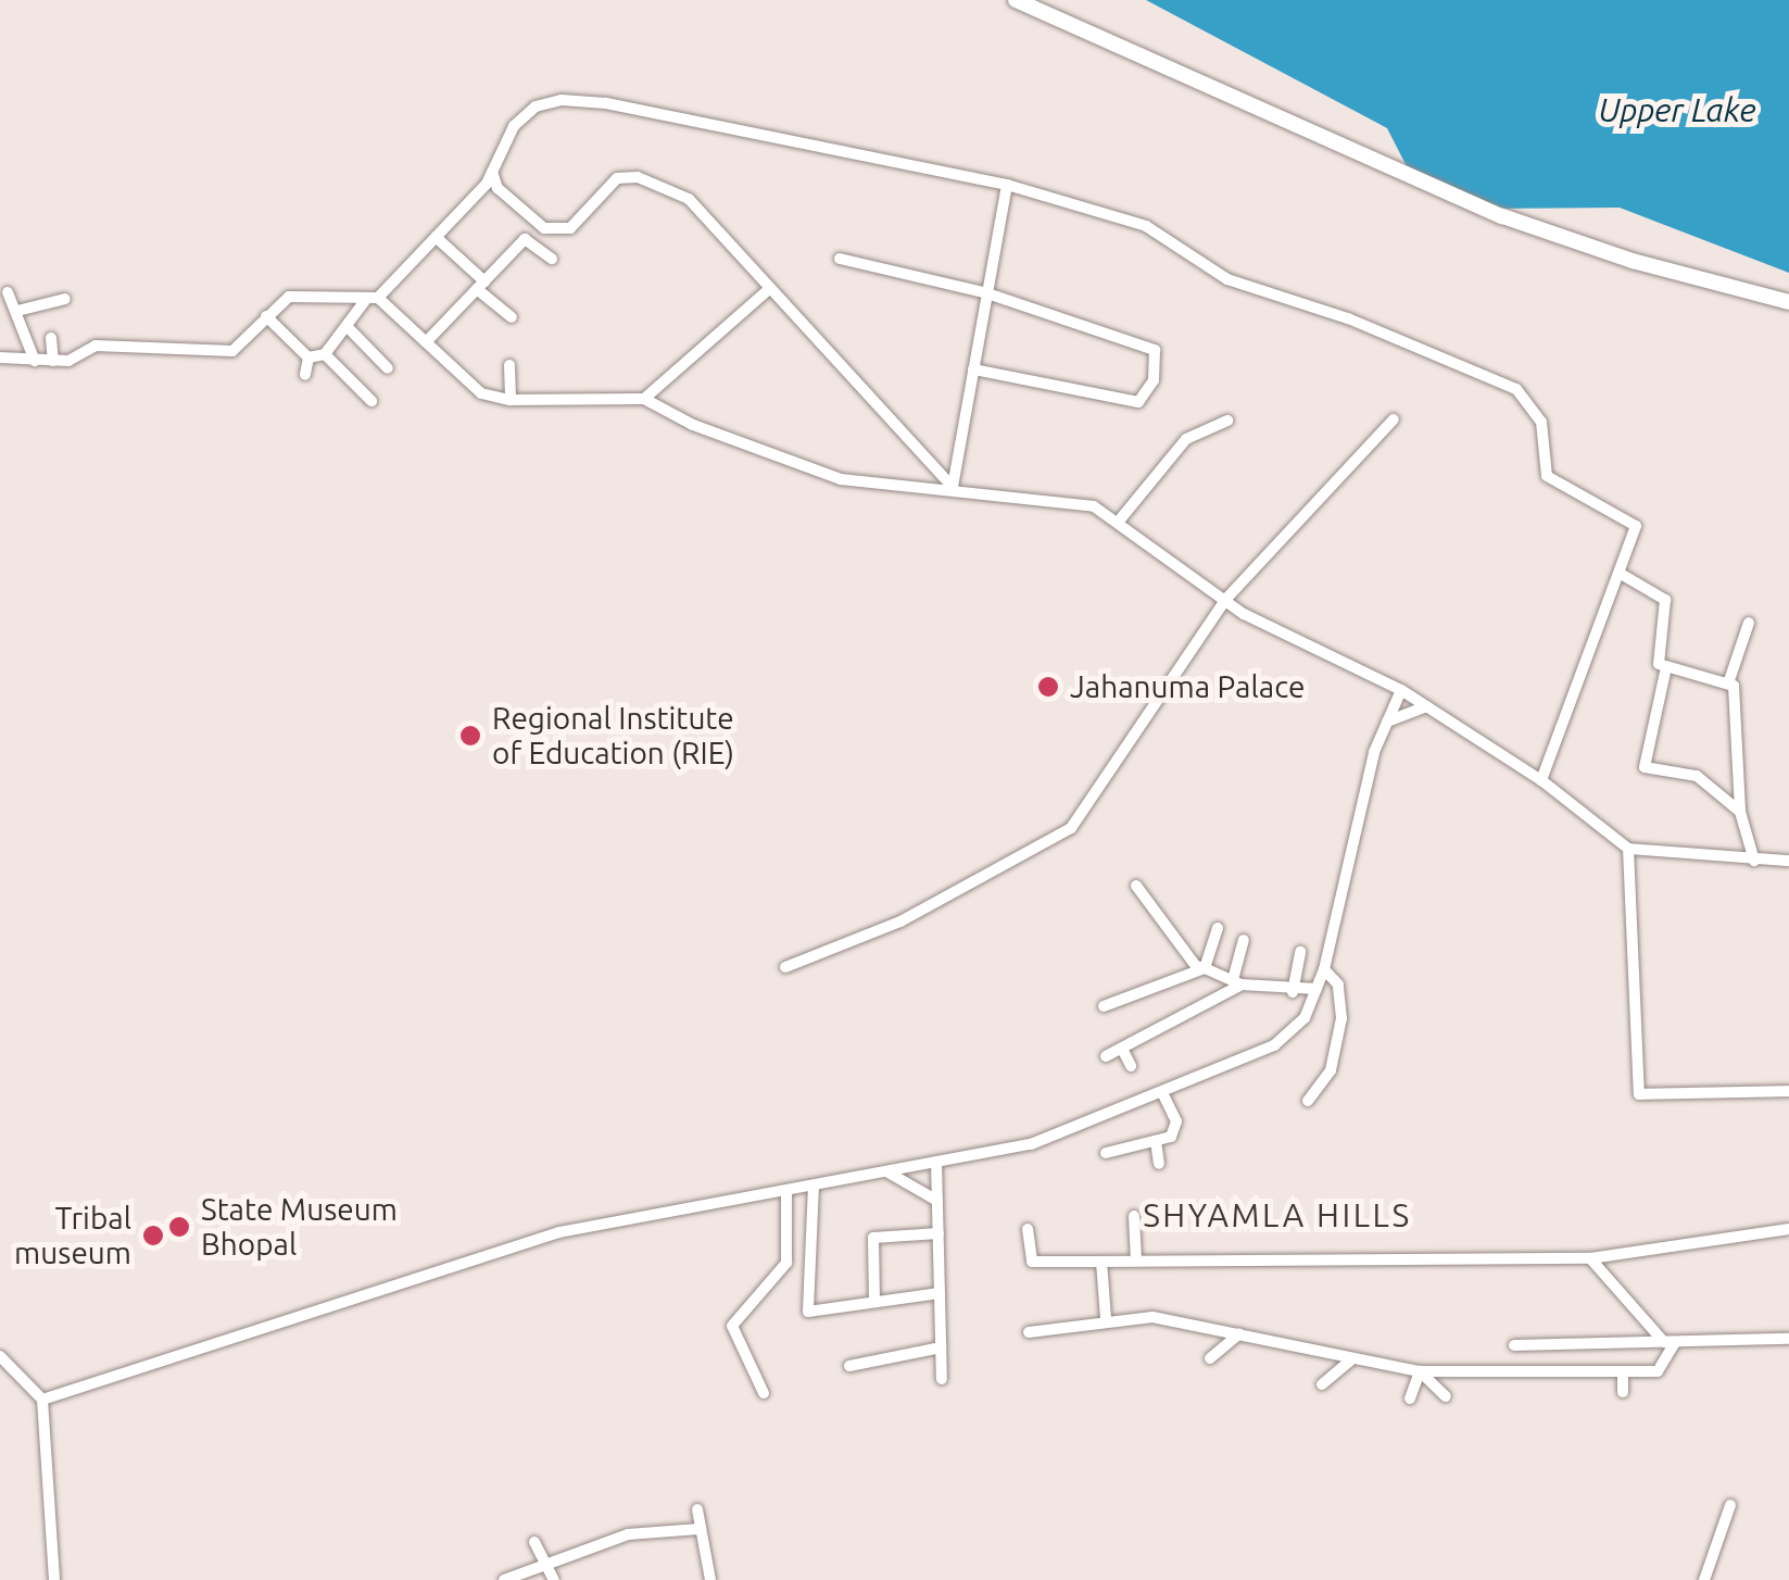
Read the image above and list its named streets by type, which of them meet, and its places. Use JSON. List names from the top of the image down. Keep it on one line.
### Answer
{"districts":["SHYAMLA HILLS"],"water":["Upper Lake"],"places":["Jahanuma Palace","Regional Institute of Education (RIE)","State Museum Bhopal","Tribal museum"]}
